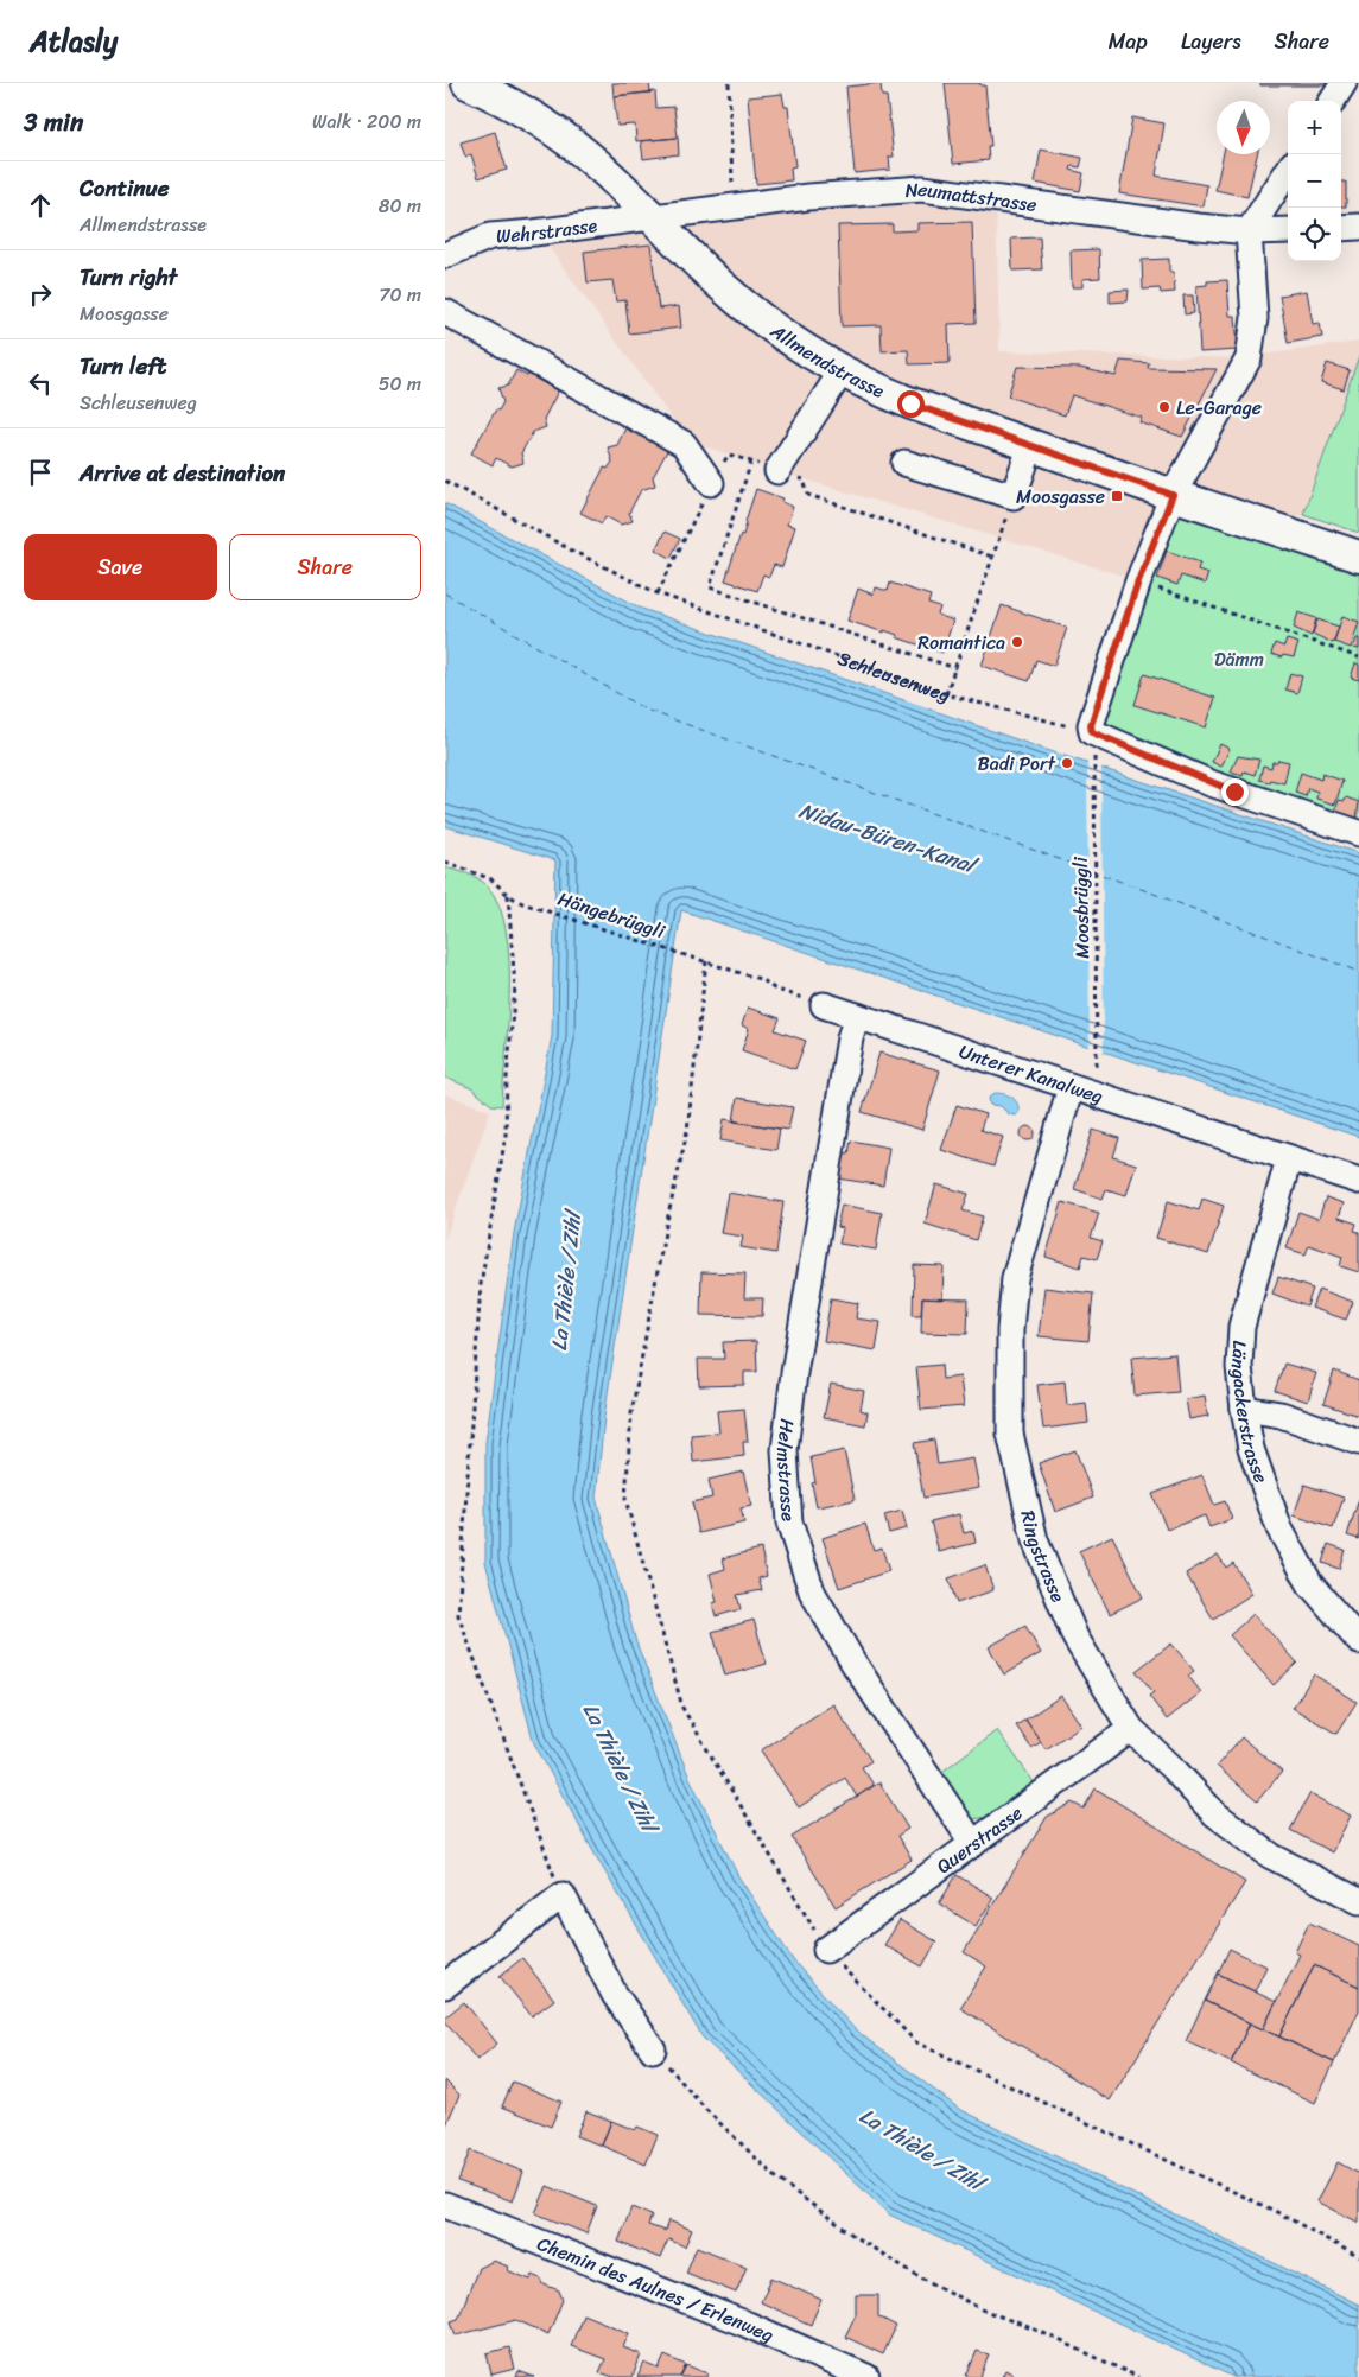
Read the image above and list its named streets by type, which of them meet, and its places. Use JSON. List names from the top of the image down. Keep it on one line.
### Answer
{"streets":{"main road":["Allmendstrasse"],"street":["Neumattstrasse","Wehrstrasse","Unterer Kanalweg","Längackerstrasse","Helmstrasse","Ringstrasse","Querstrasse","Chemin des Aulnes / Erlenweg"],"path":["Schleusenweg","Moosbrüggli","Hängebrüggli"]},"crossings":[["Neumattstrasse","Wehrstrasse"],["Neumattstrasse","Allmendstrasse"],["Wehrstrasse","Allmendstrasse"],["Schleusenweg","Moosbrüggli"],["Unterer Kanalweg","Längackerstrasse"],["Unterer Kanalweg","Helmstrasse"],["Unterer Kanalweg","Ringstrasse"],["Helmstrasse","Querstrasse"],["Ringstrasse","Querstrasse"]],"water":["Nidau-Büren-Kanal","La Thièle / Zihl"],"parks":["Dämm"],"places":{"other":["Le-Garage","Romantica","Badi Port"],"transit":["Moosgasse"]},"north":"bottom","page":{"header":"Atlasly","nav":["Map","Layers","Share"],"heading":["3 min","Walk · 200 m"],"map_buttons":["+","−"],"list":[["Continue","Allmendstrasse","80 m"],["Turn right","Moosgasse","70 m"],["Turn left","Schleusenweg","50 m"],"Arrive at destination"],"buttons":["Save","Share"]}}
